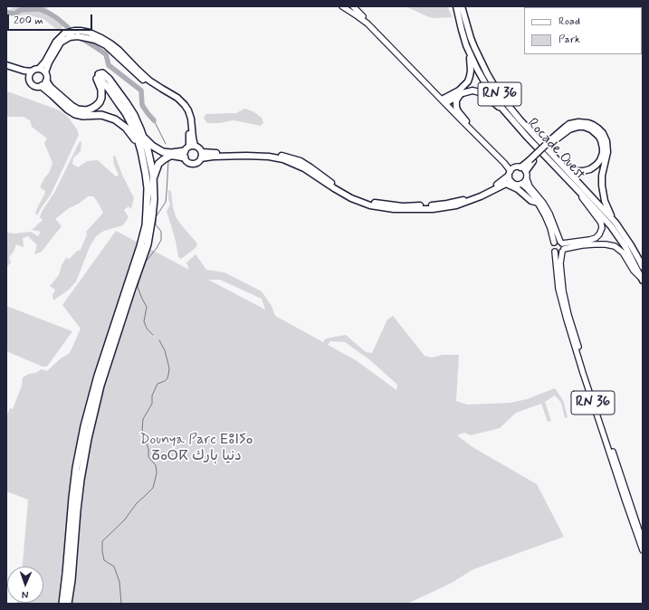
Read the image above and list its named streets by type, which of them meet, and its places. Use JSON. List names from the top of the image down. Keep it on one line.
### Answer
{"streets":{"highway":["RN 36","Rocade Ouest"]},"parks":["Dounya Parc ⴹⵓⵏⵢⴰ ⵒⴰⵔⴽ دنيا بارك"],"legend":["Road","Park"],"scale_bar":"200 m","north":"bottom"}
